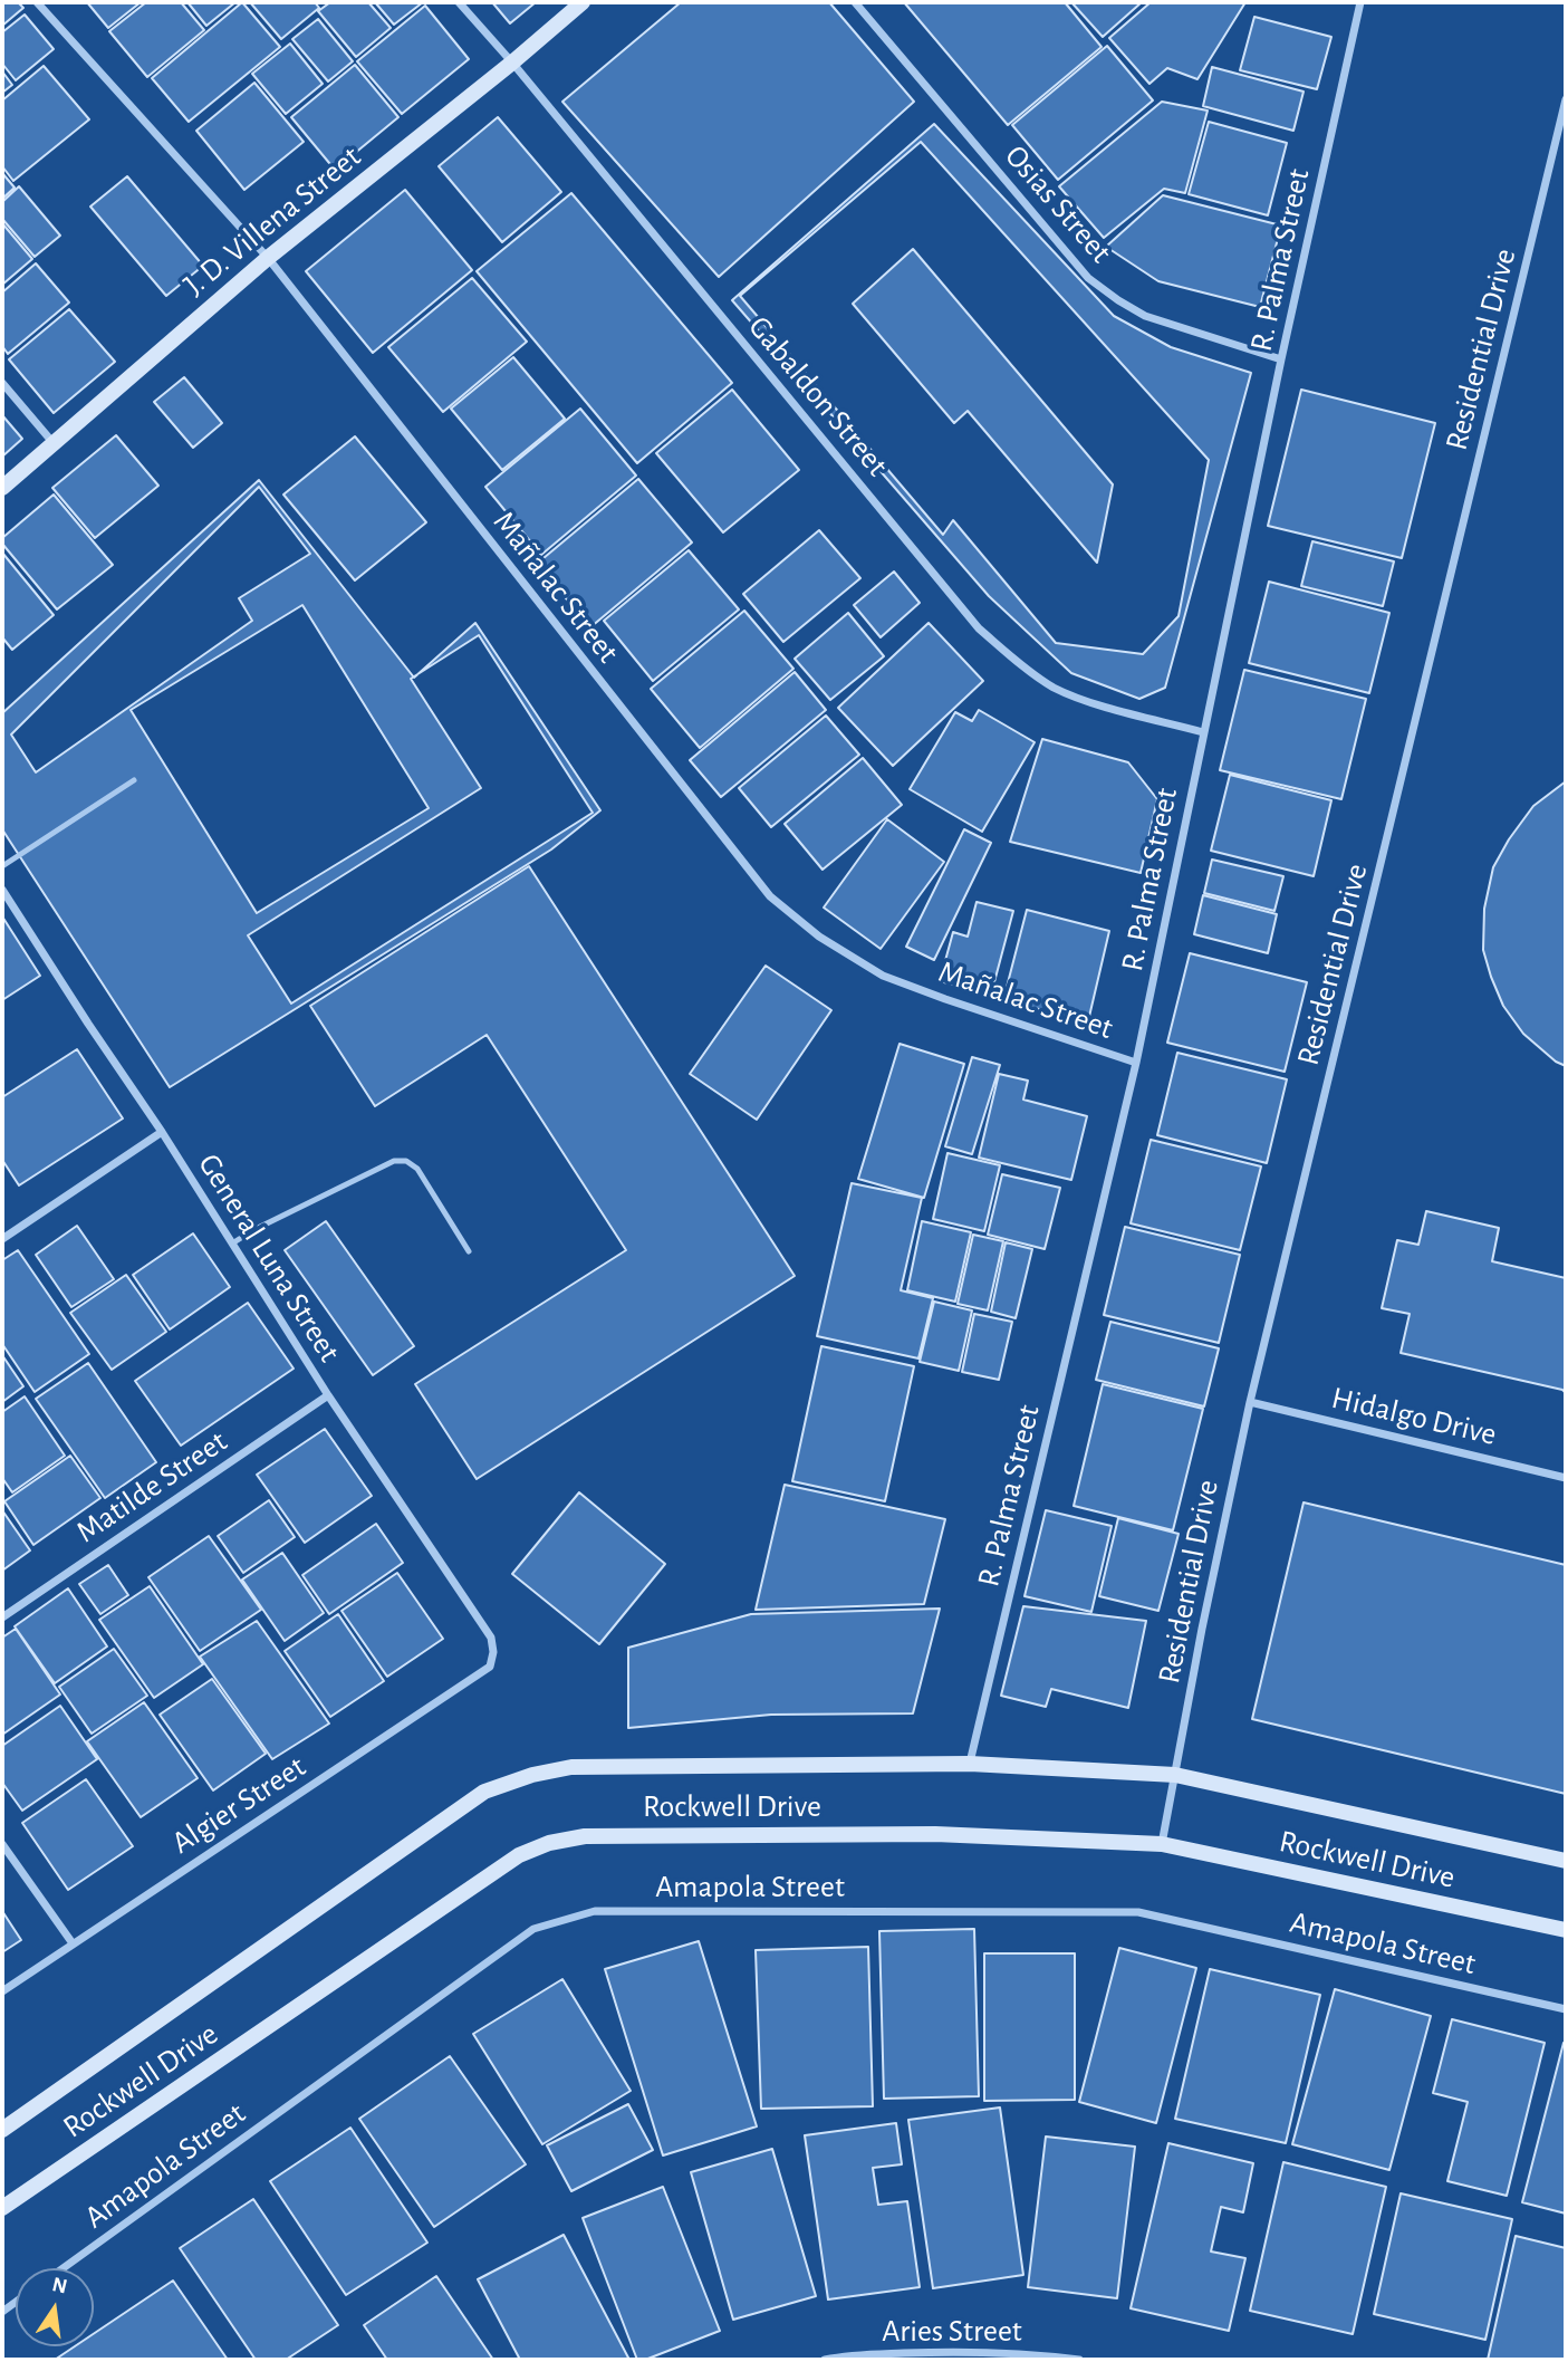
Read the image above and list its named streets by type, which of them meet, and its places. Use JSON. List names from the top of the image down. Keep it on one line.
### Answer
{"streets":{"main road":["J. D. Villena Street","Rockwell Drive"],"street":["Osias Street","R. Palma Street","Residential Drive","Gabaldon Street","Mañalac Street","General Luna Street","Hidalgo Drive","Matilde Street","Algier Street","Amapola Street","Aries Street"]},"crossings":[["Osias Street","R. Palma Street"],["J. D. Villena Street","Gabaldon Street"],["J. D. Villena Street","Mañalac Street"],["R. Palma Street","Gabaldon Street"],["R. Palma Street","Mañalac Street"],["R. Palma Street","Rockwell Drive"],["Residential Drive","Hidalgo Drive"],["Residential Drive","Rockwell Drive"],["General Luna Street","Matilde Street"],["General Luna Street","Algier Street"]],"north":"top"}
